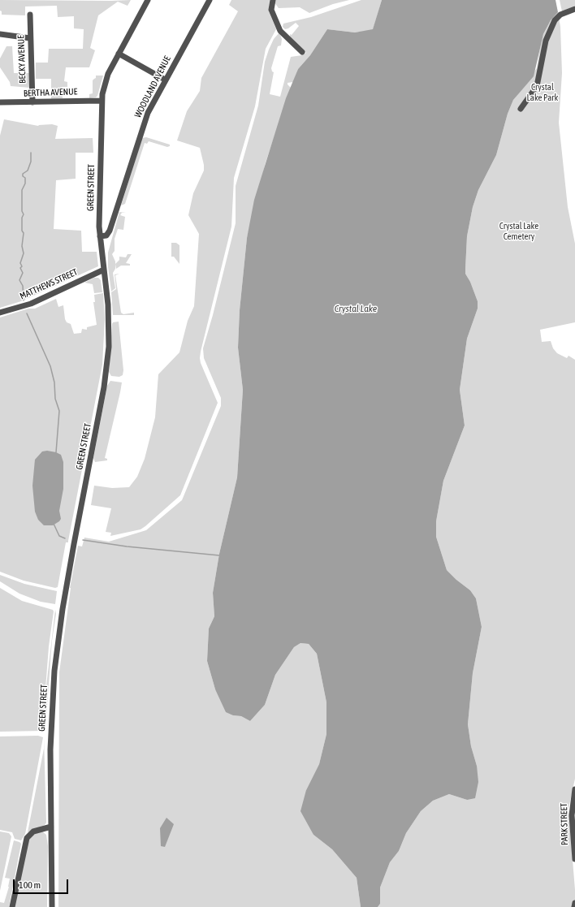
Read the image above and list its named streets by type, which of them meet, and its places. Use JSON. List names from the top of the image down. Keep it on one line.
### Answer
{"streets":{"street":["BECKY AVENUE","WOODLAND AVENUE","BERTHA AVENUE","GREEN STREET","MATTHEWS STREET","PARK STREET"]},"crossings":[["BECKY AVENUE","BERTHA AVENUE"],["WOODLAND AVENUE","GREEN STREET"],["BERTHA AVENUE","GREEN STREET"],["GREEN STREET","MATTHEWS STREET"]],"water":["Crystal Lake"],"parks":["Crystal Lake Park","Crystal Lake Cemetery"],"scale_bar":"100 m"}
